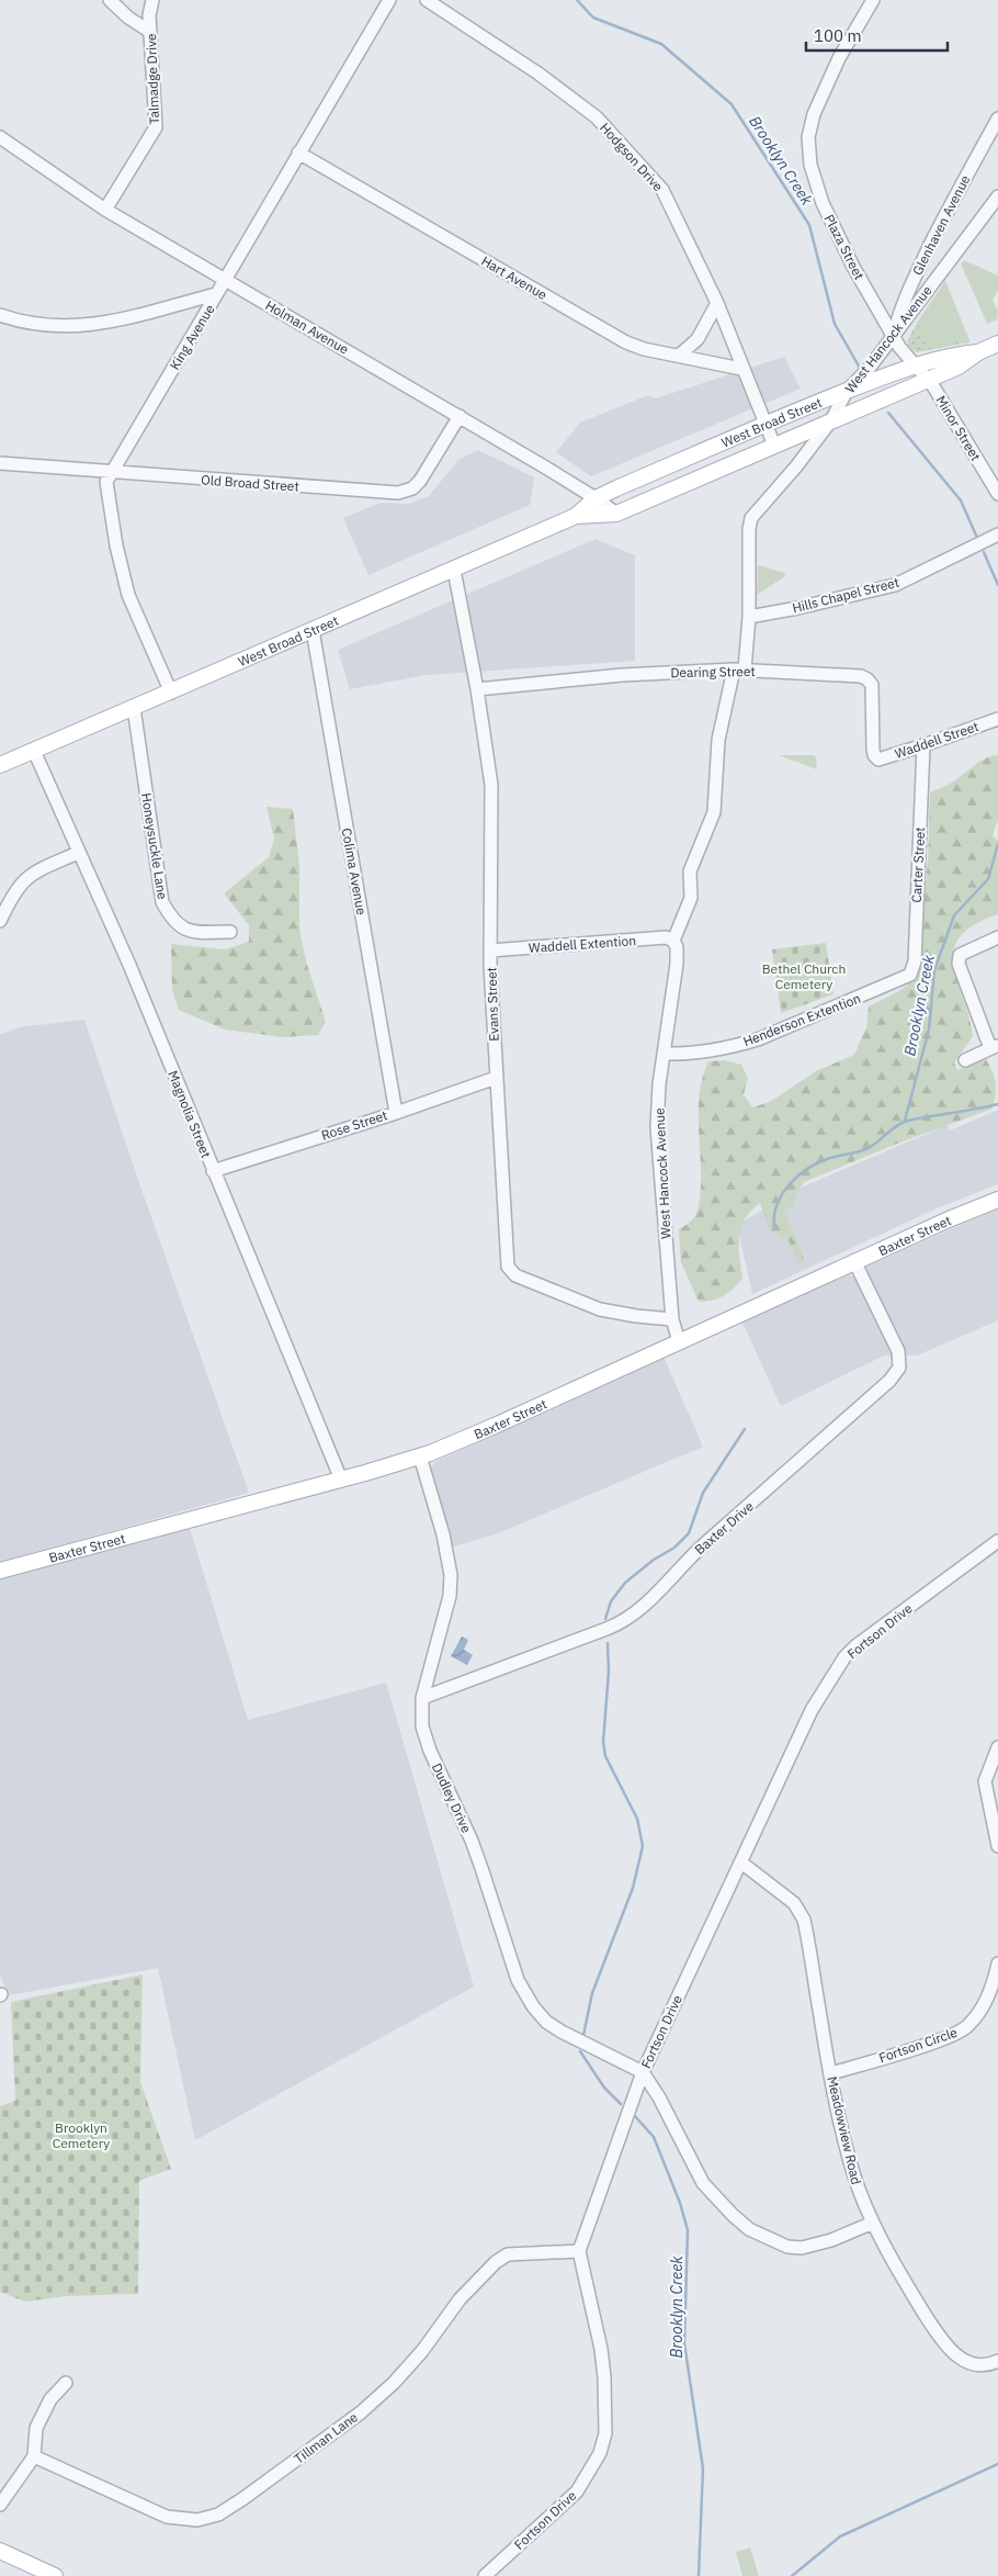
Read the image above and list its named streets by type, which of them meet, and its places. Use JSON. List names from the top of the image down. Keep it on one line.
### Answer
{"streets":{"main road":["West Broad Street","Baxter Street"],"street":["Talmadge Drive","Hodgson Drive","Glenhaven Avenue","Plaza Street","Hart Avenue","Holman Avenue","King Avenue","West Hancock Avenue","Minor Street","Old Broad Street","Hills Chapel Street","Dearing Street","Waddell Street","Honeysuckle Lane","Carter Street","Colima Avenue","Waddell Extention","Evans Street","Henderson Extention","Magnolia Street","Rose Street","Baxter Drive","Fortson Drive","Dudley Drive","Fortson Circle","Meadowview Road","Tillman Lane"]},"crossings":[["Talmadge Drive","Holman Avenue"],["Hodgson Drive","Hart Avenue"],["Hodgson Drive","West Broad Street"],["Glenhaven Avenue","Plaza Street"],["Glenhaven Avenue","West Hancock Avenue"],["Plaza Street","West Hancock Avenue"],["Plaza Street","West Broad Street"],["Plaza Street","Minor Street"],["Hart Avenue","King Avenue"],["Holman Avenue","King Avenue"],["Holman Avenue","West Broad Street"],["Holman Avenue","Old Broad Street"],["King Avenue","West Broad Street"],["King Avenue","Old Broad Street"],["West Hancock Avenue","West Broad Street"],["West Hancock Avenue","Hills Chapel Street"],["West Hancock Avenue","Dearing Street"],["West Hancock Avenue","Waddell Extention"],["West Hancock Avenue","Evans Street"],["West Hancock Avenue","Henderson Extention"],["West Hancock Avenue","Baxter Street"],["West Broad Street","Minor Street"],["West Broad Street","Honeysuckle Lane"],["West Broad Street","Colima Avenue"],["West Broad Street","Evans Street"],["West Broad Street","Magnolia Street"],["Dearing Street","Waddell Street"],["Dearing Street","Evans Street"],["Waddell Street","Carter Street"],["Carter Street","Henderson Extention"],["Colima Avenue","Rose Street"],["Waddell Extention","Evans Street"],["Evans Street","Rose Street"],["Magnolia Street","Rose Street"],["Magnolia Street","Baxter Street"],["Baxter Street","Baxter Drive"],["Baxter Street","Dudley Drive"],["Baxter Drive","Dudley Drive"],["Fortson Drive","Dudley Drive"],["Fortson Drive","Meadowview Road"],["Fortson Drive","Tillman Lane"],["Fortson Circle","Meadowview Road"]],"water":["Brooklyn Creek"],"parks":["Bethel Church Cemetery","Brooklyn Cemetery"],"scale_bar":"100 m"}
